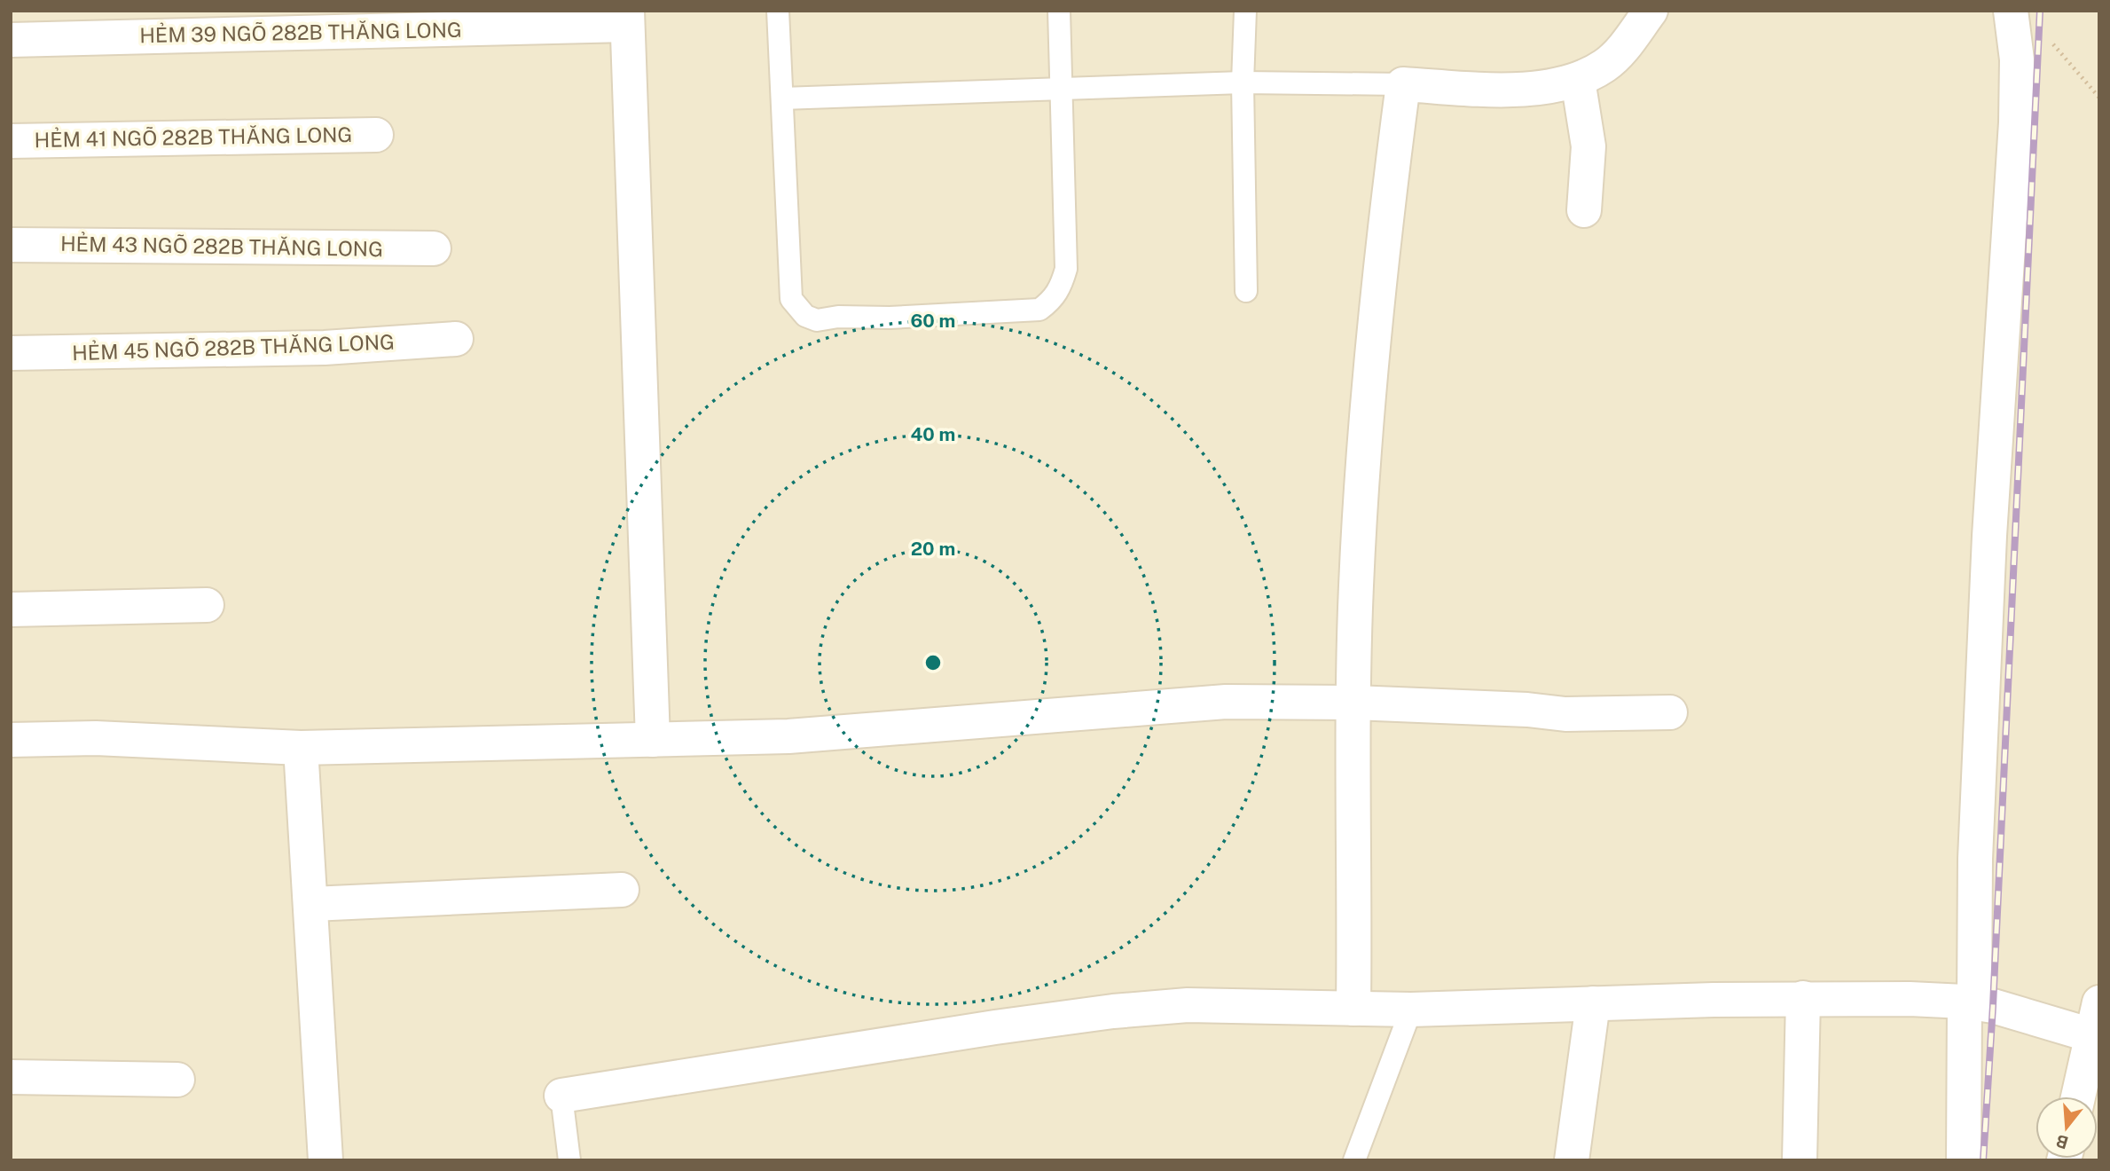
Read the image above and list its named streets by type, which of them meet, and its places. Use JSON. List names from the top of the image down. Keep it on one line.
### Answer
{"streets":{"street":["HẺM 39 NGÕ 282B THĂNG LONG","HẺM 41 NGÕ 282B THĂNG LONG","HẺM 43 NGÕ 282B THĂNG LONG","HẺM 45 NGÕ 282B THĂNG LONG"]},"north":"bottom","rings":["60 m","40 m","20 m"]}
